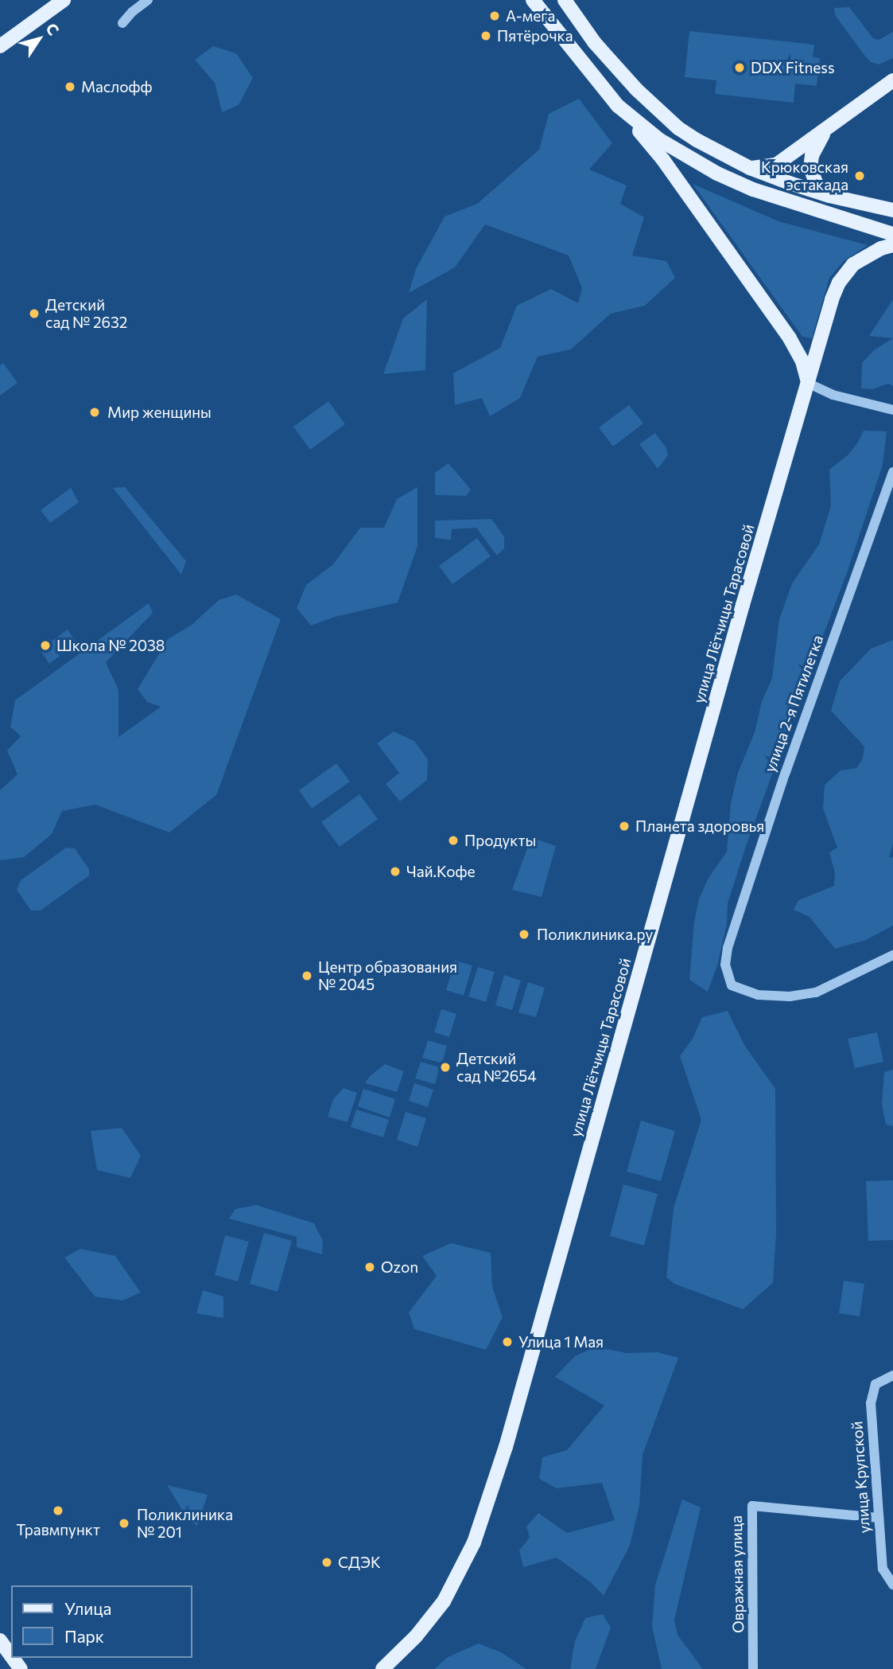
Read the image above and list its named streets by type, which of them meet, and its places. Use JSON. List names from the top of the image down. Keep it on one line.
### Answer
{"streets":{"main road":["улица Лётчицы Тарасовой"],"street":["улица 2-я Пятилетка","улица Крупской","Овражная улица"]},"crossings":[["улица Крупской","Овражная улица"]],"places":["А-мега","Пятёрочка","DDX Fitness","Маслофф","Крюковская эстакада","Детский сад № 2632","Мир женщины","Школа № 2038","Планета здоровья","Продукты","Чай.Кофе","Поликлиника.ру","Центр образования № 2045","Детский сад №2654","Ozon","Улица 1 Мая","Травмпункт","Поликлиника № 201","СДЭК"],"legend":["Улица","Парк"],"north":"top right"}
